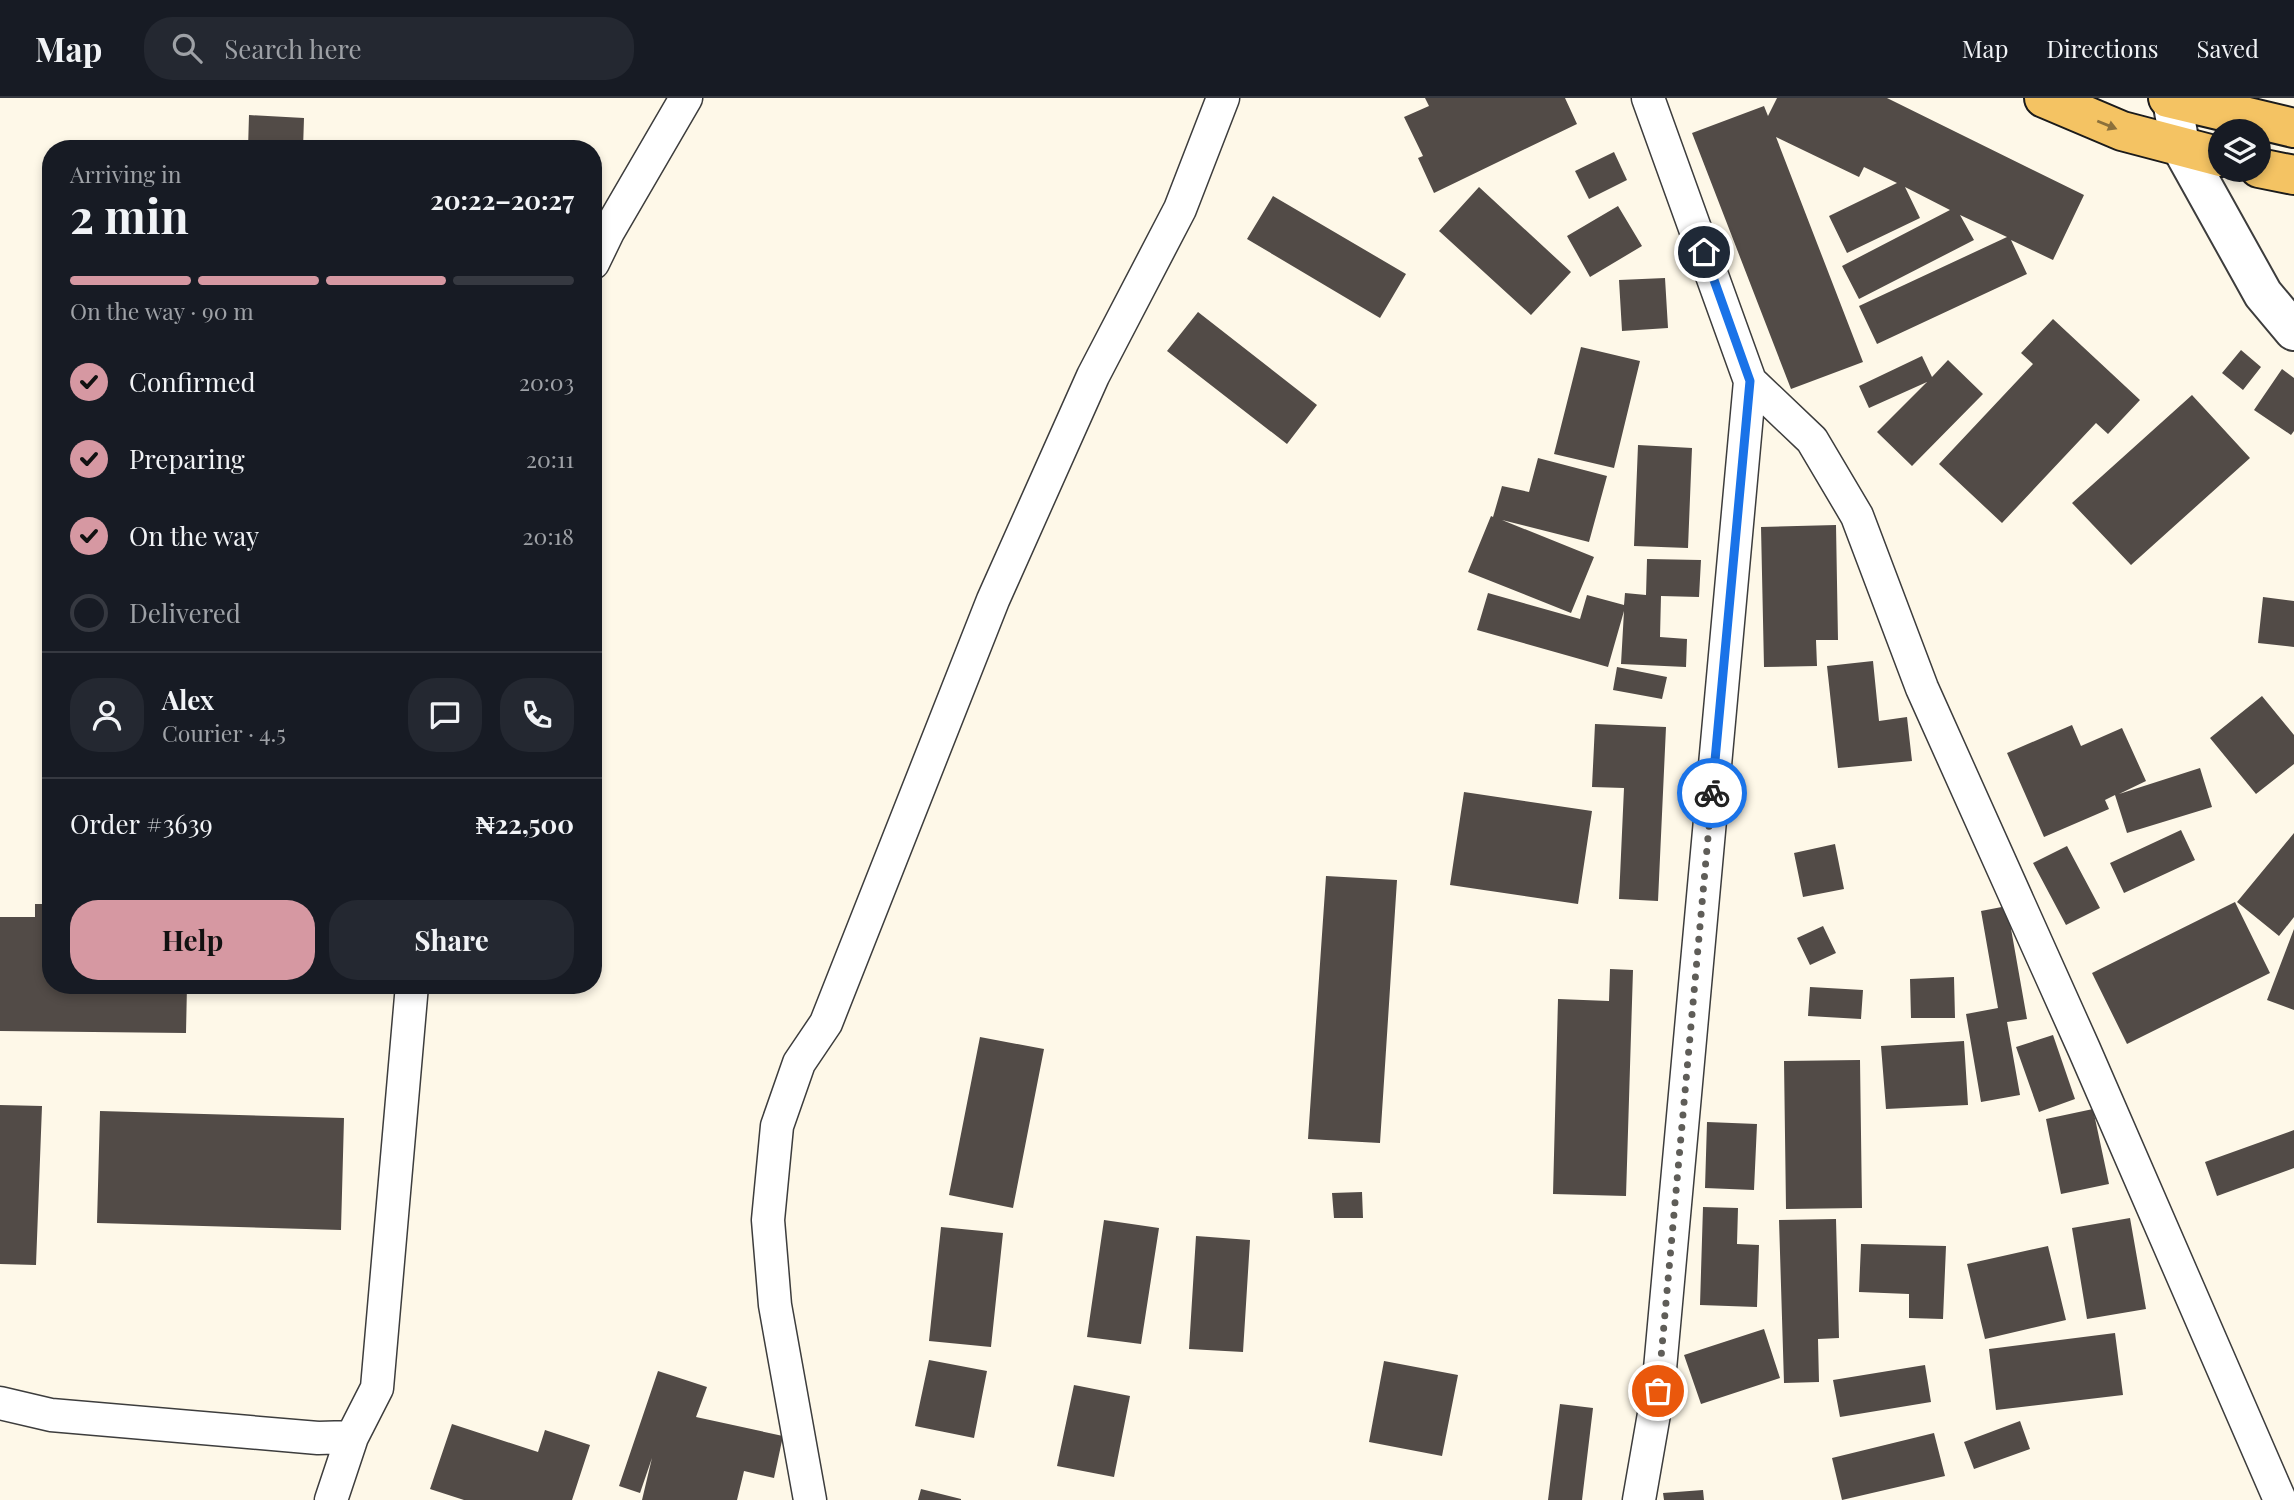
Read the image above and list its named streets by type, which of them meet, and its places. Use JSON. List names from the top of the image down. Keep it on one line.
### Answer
{"page":{"header":"Map","search":"Search here","nav":["Map","Directions","Saved"],"heading":["2 min","Arriving in","20:22–20:27"],"panel":["Alex","Courier · 4.5","Order #3639","₦22,500"],"bar":"On the way · 90 m","list":[["Confirmed","20:03"],["Preparing","20:11"],["On the way","20:18"],"Delivered"],"buttons":["Help","Share"]}}
